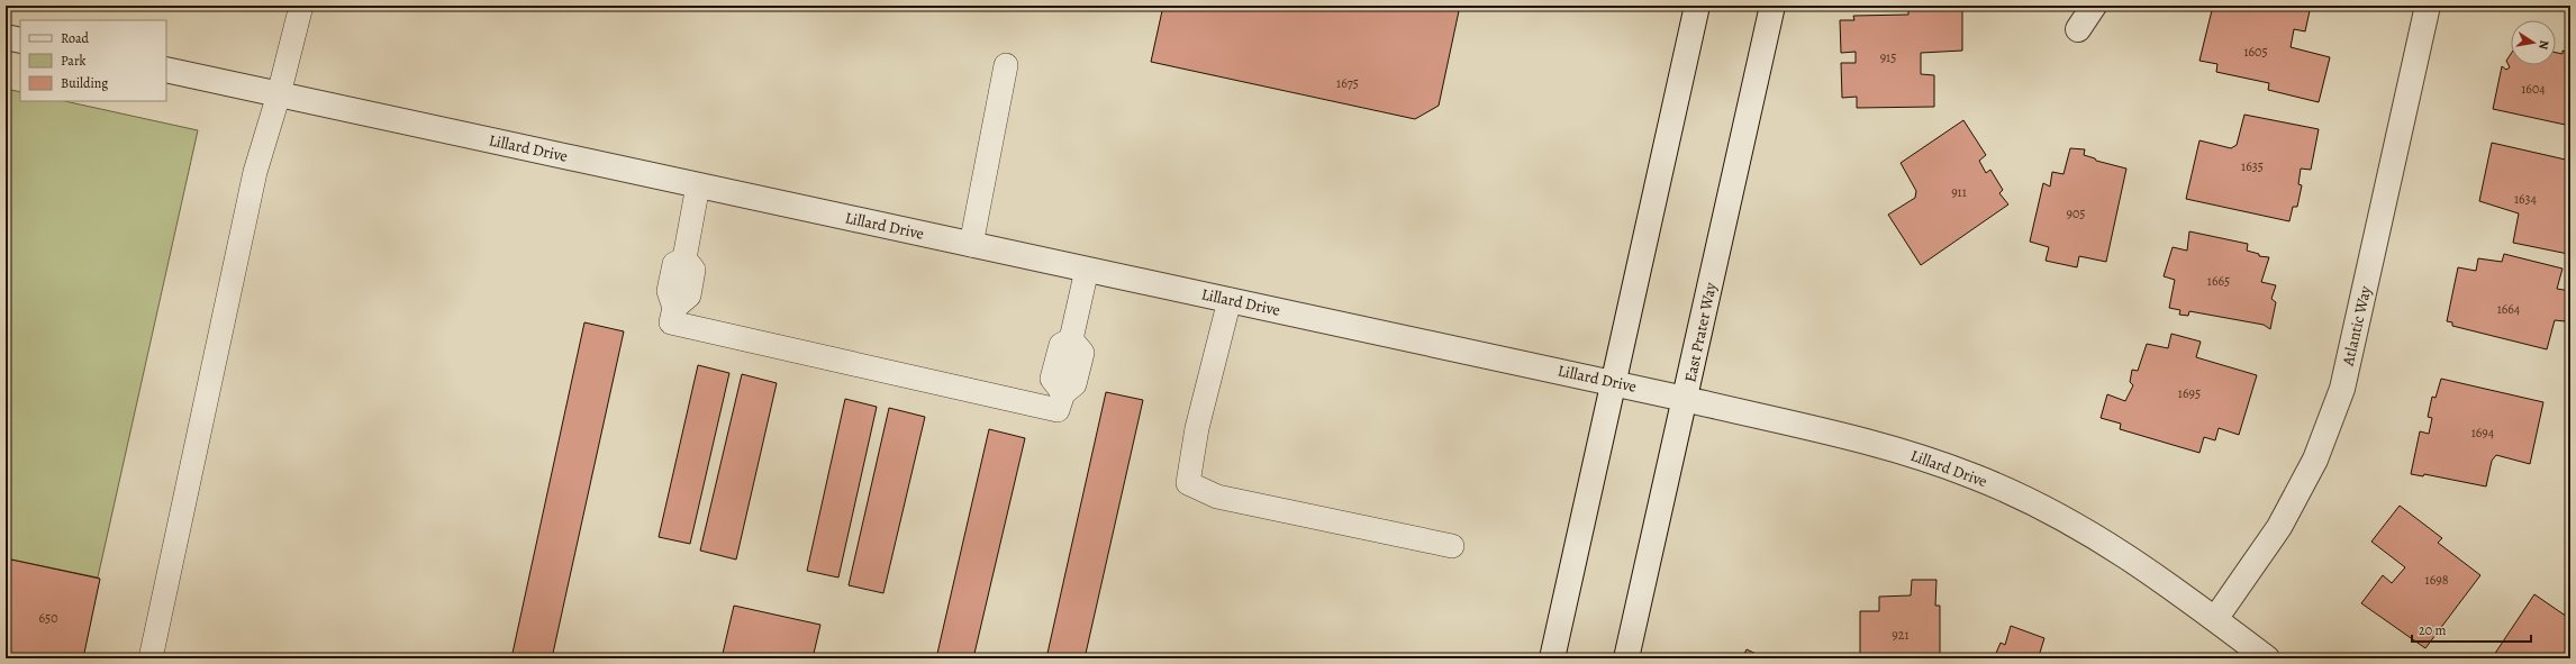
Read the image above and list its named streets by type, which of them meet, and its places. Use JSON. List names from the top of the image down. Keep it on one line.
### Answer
{"streets":{"street":["Lillard Drive","Atlantic Way","East Prater Way"]},"crossings":[["Lillard Drive","Atlantic Way"],["Lillard Drive","East Prater Way"]],"house_numbers":["1605","915","1675","1604","1635","911","1634","905","1665","1664","1695","1694","1698","650","921"],"legend":["Road","Park","Building"],"scale_bar":"20 m","north":"right"}
